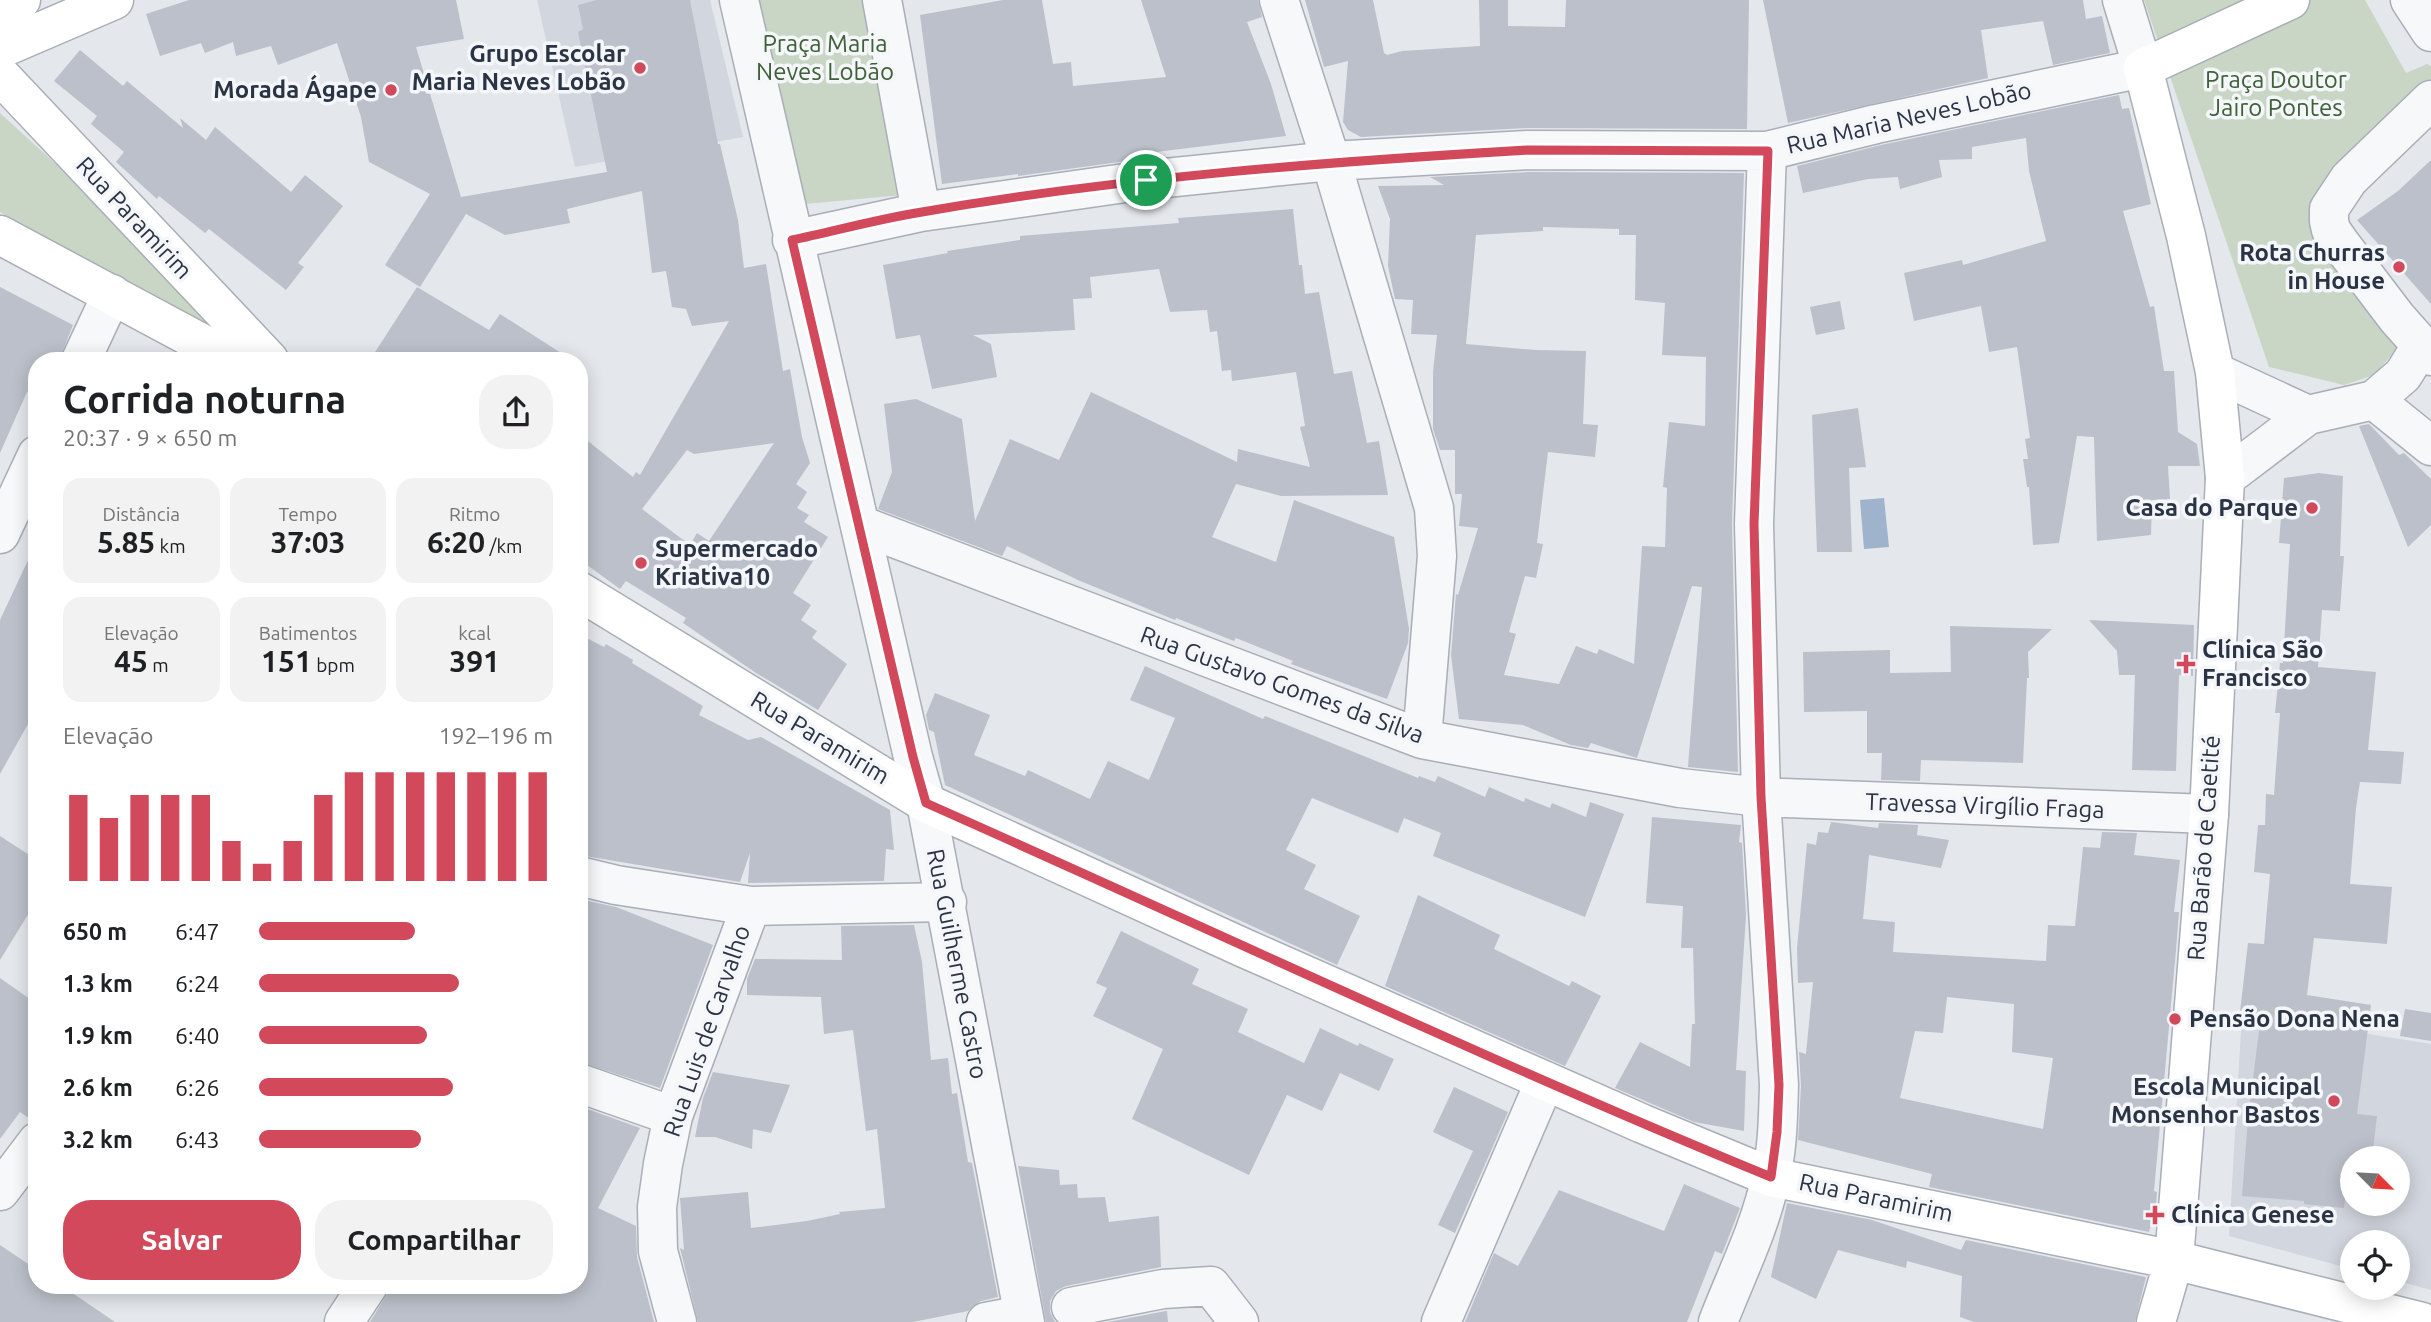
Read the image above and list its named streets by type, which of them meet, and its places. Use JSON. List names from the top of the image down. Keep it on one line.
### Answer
{"streets":{"main road":["Rua Paramirim","Rua Barão de Caetité"],"street":["Rua Maria Neves Lobão","Rua Gustavo Gomes da Silva","Travessa Virgílio Fraga","Rua Guilherme Castro","Rua Luis de Carvalho"]},"crossings":[["Rua Paramirim","Rua Barão de Caetité"],["Rua Paramirim","Rua Guilherme Castro"],["Rua Gustavo Gomes da Silva","Travessa Virgílio Fraga"],["Rua Gustavo Gomes da Silva","Rua Guilherme Castro"],["Travessa Virgílio Fraga","Rua Barão de Caetité"]],"parks":["Praça Maria Neves Lobão","Praça Doutor Jairo Pontes"],"places":{"other":["Grupo Escolar Maria Neves Lobão","Morada Ágape","Rota Churras in House","Casa do Parque","Supermercado Kriativa10","Pensão Dona Nena","Escola Municipal Monsenhor Bastos"],"health":["Clínica São Francisco","Clínica Genese"]},"north":"bottom right","page":{"heading":["Corrida noturna","20:37 · 9 × 650 m"],"stats":[["Distância","5.85 km"],["Tempo","37:03"],["Ritmo","6:20 /km"],["Elevação","45 m"],["Batimentos","151 bpm"],["kcal","391"]],"chart":["Elevação","192–196 m"],"list":[{"name":"650 m","note":"6:47"},{"name":"1.3 km","note":"6:24"},{"name":"1.9 km","note":"6:40"},{"name":"2.6 km","note":"6:26"},{"name":"3.2 km","note":"6:43"}],"buttons":["Salvar","Compartilhar"]}}
